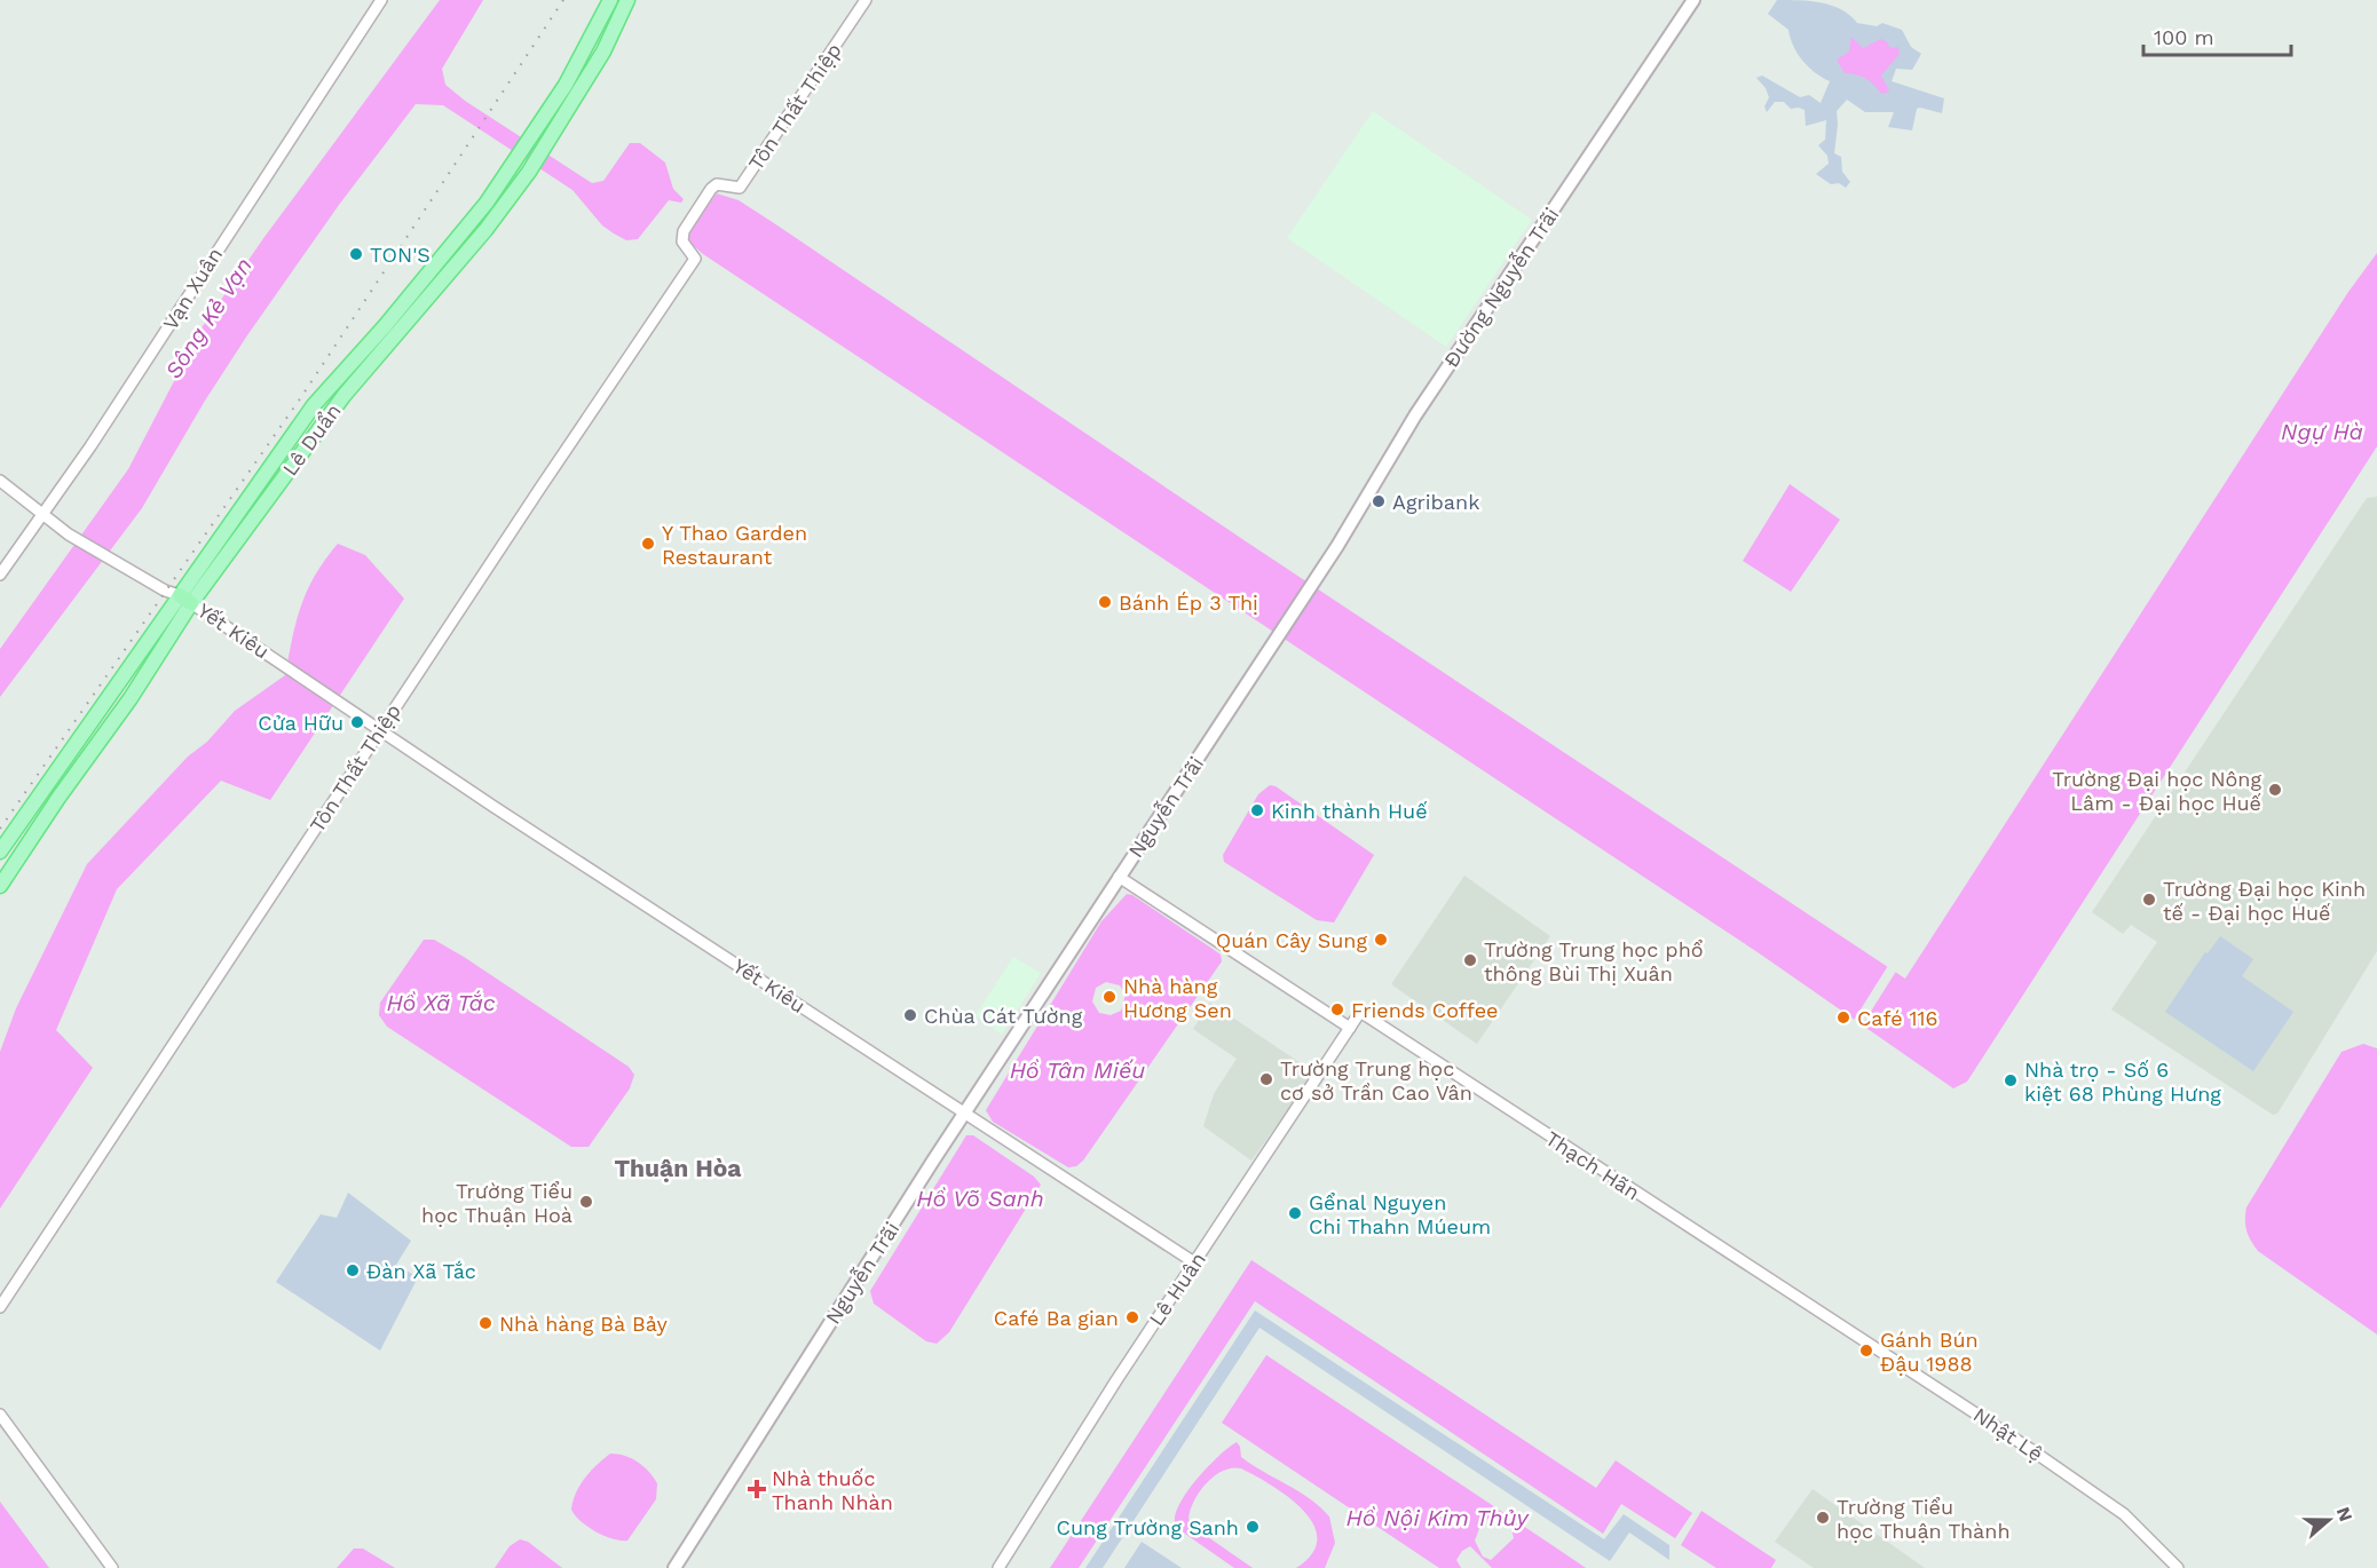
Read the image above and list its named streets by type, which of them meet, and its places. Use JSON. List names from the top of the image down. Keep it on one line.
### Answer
{"streets":{"main road":["Đường Nguyễn Trãi","Lê Duẩn","Nguyễn Trãi"],"street":["Tôn Thất Thiệp","Vạn Xuân","Yết Kiêu","Thạch Hãn","Lê Huân","Nhật Lệ"]},"crossings":[["Tôn Thất Thiệp","Yết Kiêu"],["Đường Nguyễn Trãi","Nguyễn Trãi"],["Vạn Xuân","Yết Kiêu"],["Lê Duẩn","Yết Kiêu"],["Yết Kiêu","Nguyễn Trãi"],["Yết Kiêu","Lê Huân"],["Thạch Hãn","Lê Huân"],["Thạch Hãn","Nhật Lệ"]],"districts":["Thuận Hòa"],"water":["Sông Kẻ Vạn","Ngự Hà","Hồ Xã Tắc","Hồ Tân Miếu","Hồ Võ Sanh","Hồ Nội Kim Thủy"],"places":{"other":["TON'S","Agribank","Y Thao Garden Restaurant","Bánh Ép 3 Thị","Cửa Hữu","Trường Đại học Nông Lâm - Đại học Huế","Kinh thành Huế","Trường Đại học Kinh tế - Đại học Huế","Quán Cây Sung","Trường Trung học phổ thông Bùi Thị Xuân","Nhà hàng Hương Sen","Friends Coffee","Chùa Cát Tường","Café 116","Trường Trung học cơ sở Trần Cao Vân","Nhà trọ - Số 6 kiệt 68 Phùng Hưng","Trường Tiểu học Thuận Hoà","Gểnal Nguyen Chi Thahn Múeum","Đàn Xã Tắc","Café Ba gian","Nhà hàng Bà Bảy","Gánh Bún Đậu 1988","Trường Tiểu học Thuận Thành","Cung Trường Sanh"],"health":["Nhà thuốc Thanh Nhàn"]},"scale_bar":"100 m","north":"right"}
